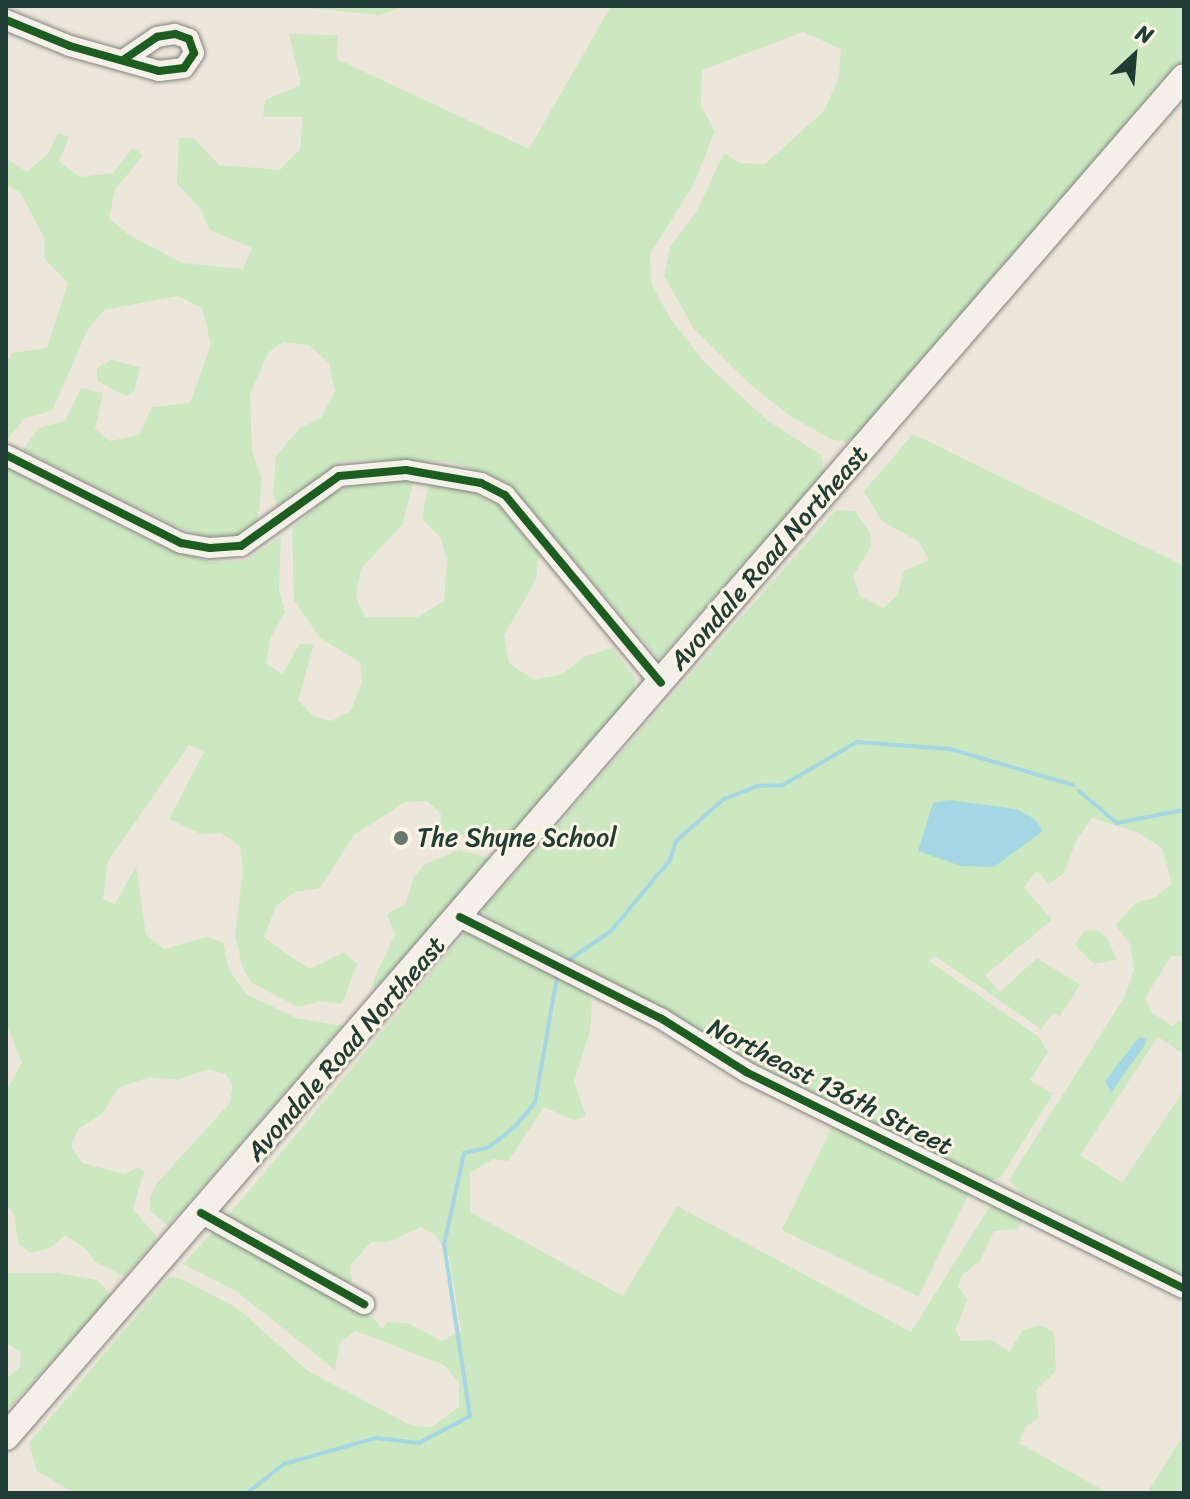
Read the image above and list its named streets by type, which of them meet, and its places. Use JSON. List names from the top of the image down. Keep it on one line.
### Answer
{"streets":{"main road":["Avondale Road Northeast"],"street":["Northeast 136th Street"]},"crossings":[["Avondale Road Northeast","Northeast 136th Street"]],"places":["The Shyne School"],"north":"top right"}
